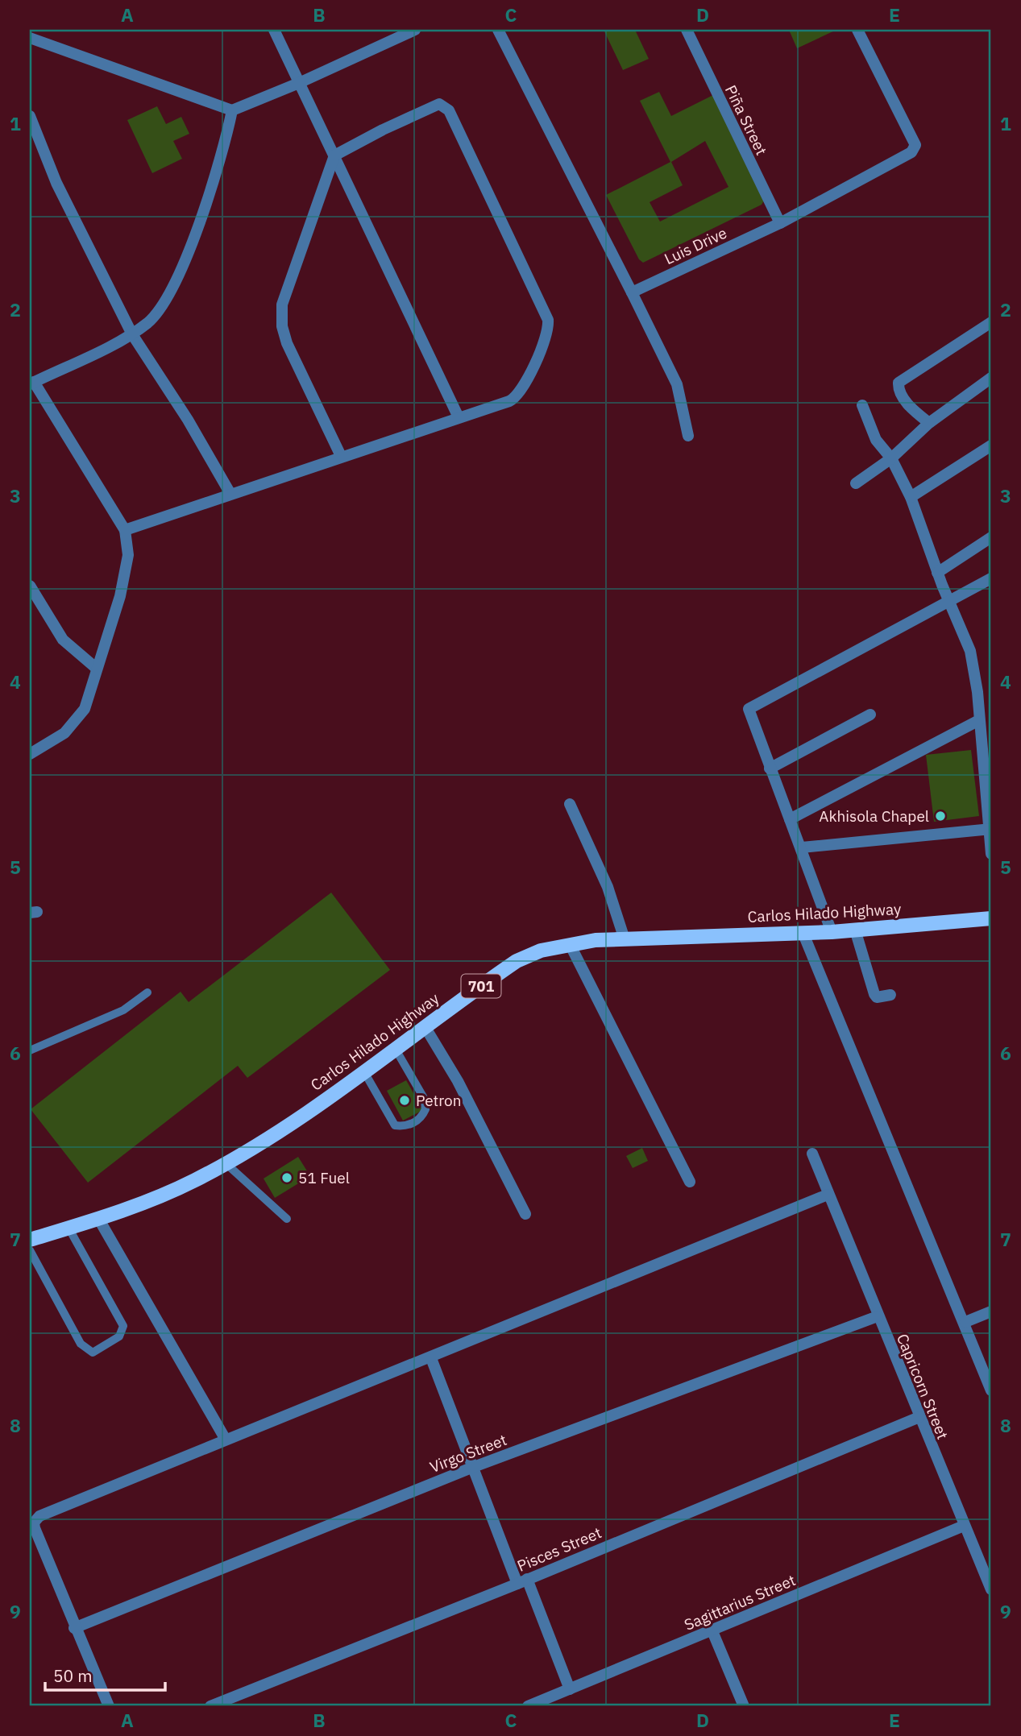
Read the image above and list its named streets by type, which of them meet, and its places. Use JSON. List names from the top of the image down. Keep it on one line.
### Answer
{"streets":{"main road":["Carlos Hilado Highway","701"],"street":["Piña Street","Luis Drive","Capricorn Street","Virgo Street","Pisces Street","Sagittarius Street"]},"crossings":[["Piña Street","Luis Drive"],["Capricorn Street","Virgo Street"],["Capricorn Street","Pisces Street"],["Capricorn Street","Sagittarius Street"]],"places":["Akhisola Chapel","Petron","51 Fuel"],"scale_bar":"50 m","grid":{"columns":["A","B","C","D","E"],"rows":["1","2","3","4","5","6","7","8","9"]}}
